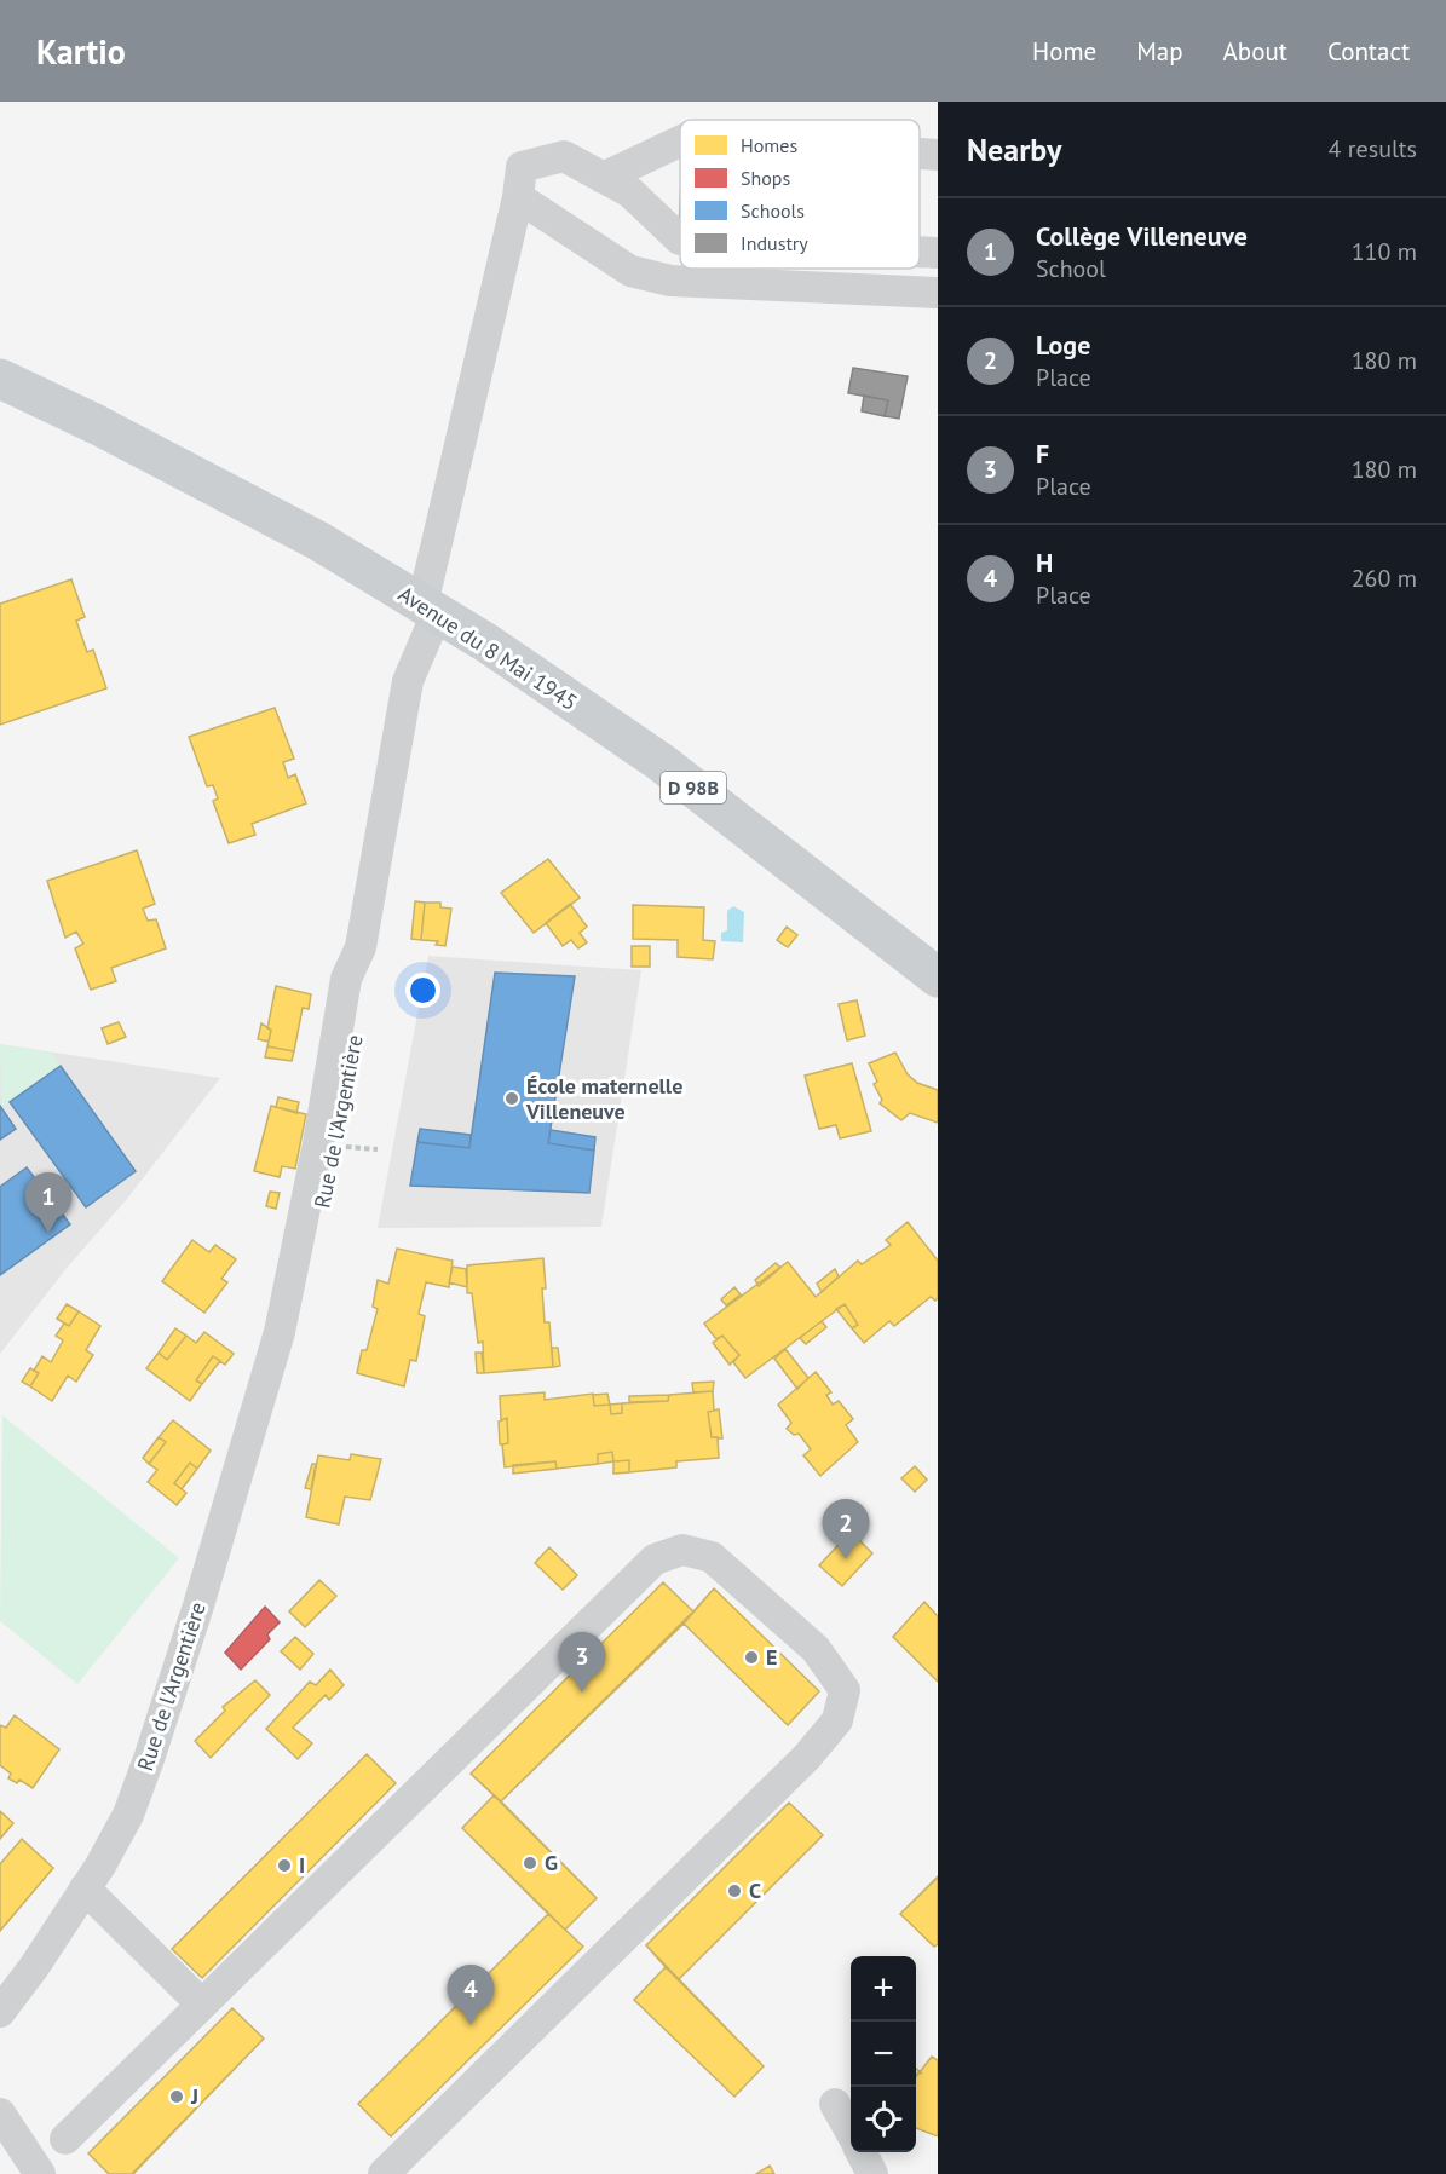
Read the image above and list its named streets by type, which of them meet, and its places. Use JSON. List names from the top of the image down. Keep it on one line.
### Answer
{"streets":{"main road":["Avenue du 8 Mai 1945","D 98B"],"street":["Rue de l'Argentière"]},"crossings":[["Avenue du 8 Mai 1945","Rue de l'Argentière"]],"places":["École maternelle Villeneuve","E","G","I","C","J"],"legend":["Homes","Shops","Schools","Industry"],"page":{"header":"Kartio","nav":["Home","Map","About","Contact"],"heading":["Nearby","4 results"],"list":[{"mark":"1","name":"Collège Villeneuve","note":"School","value":"110 m"},{"mark":"2","name":"Loge","note":"Place","value":"180 m"},{"mark":"3","name":"F","note":"Place","value":"180 m"},{"mark":"4","name":"H","note":"Place","value":"260 m"}],"pins":["1","2","3","4"],"map_buttons":["+","−"]}}
